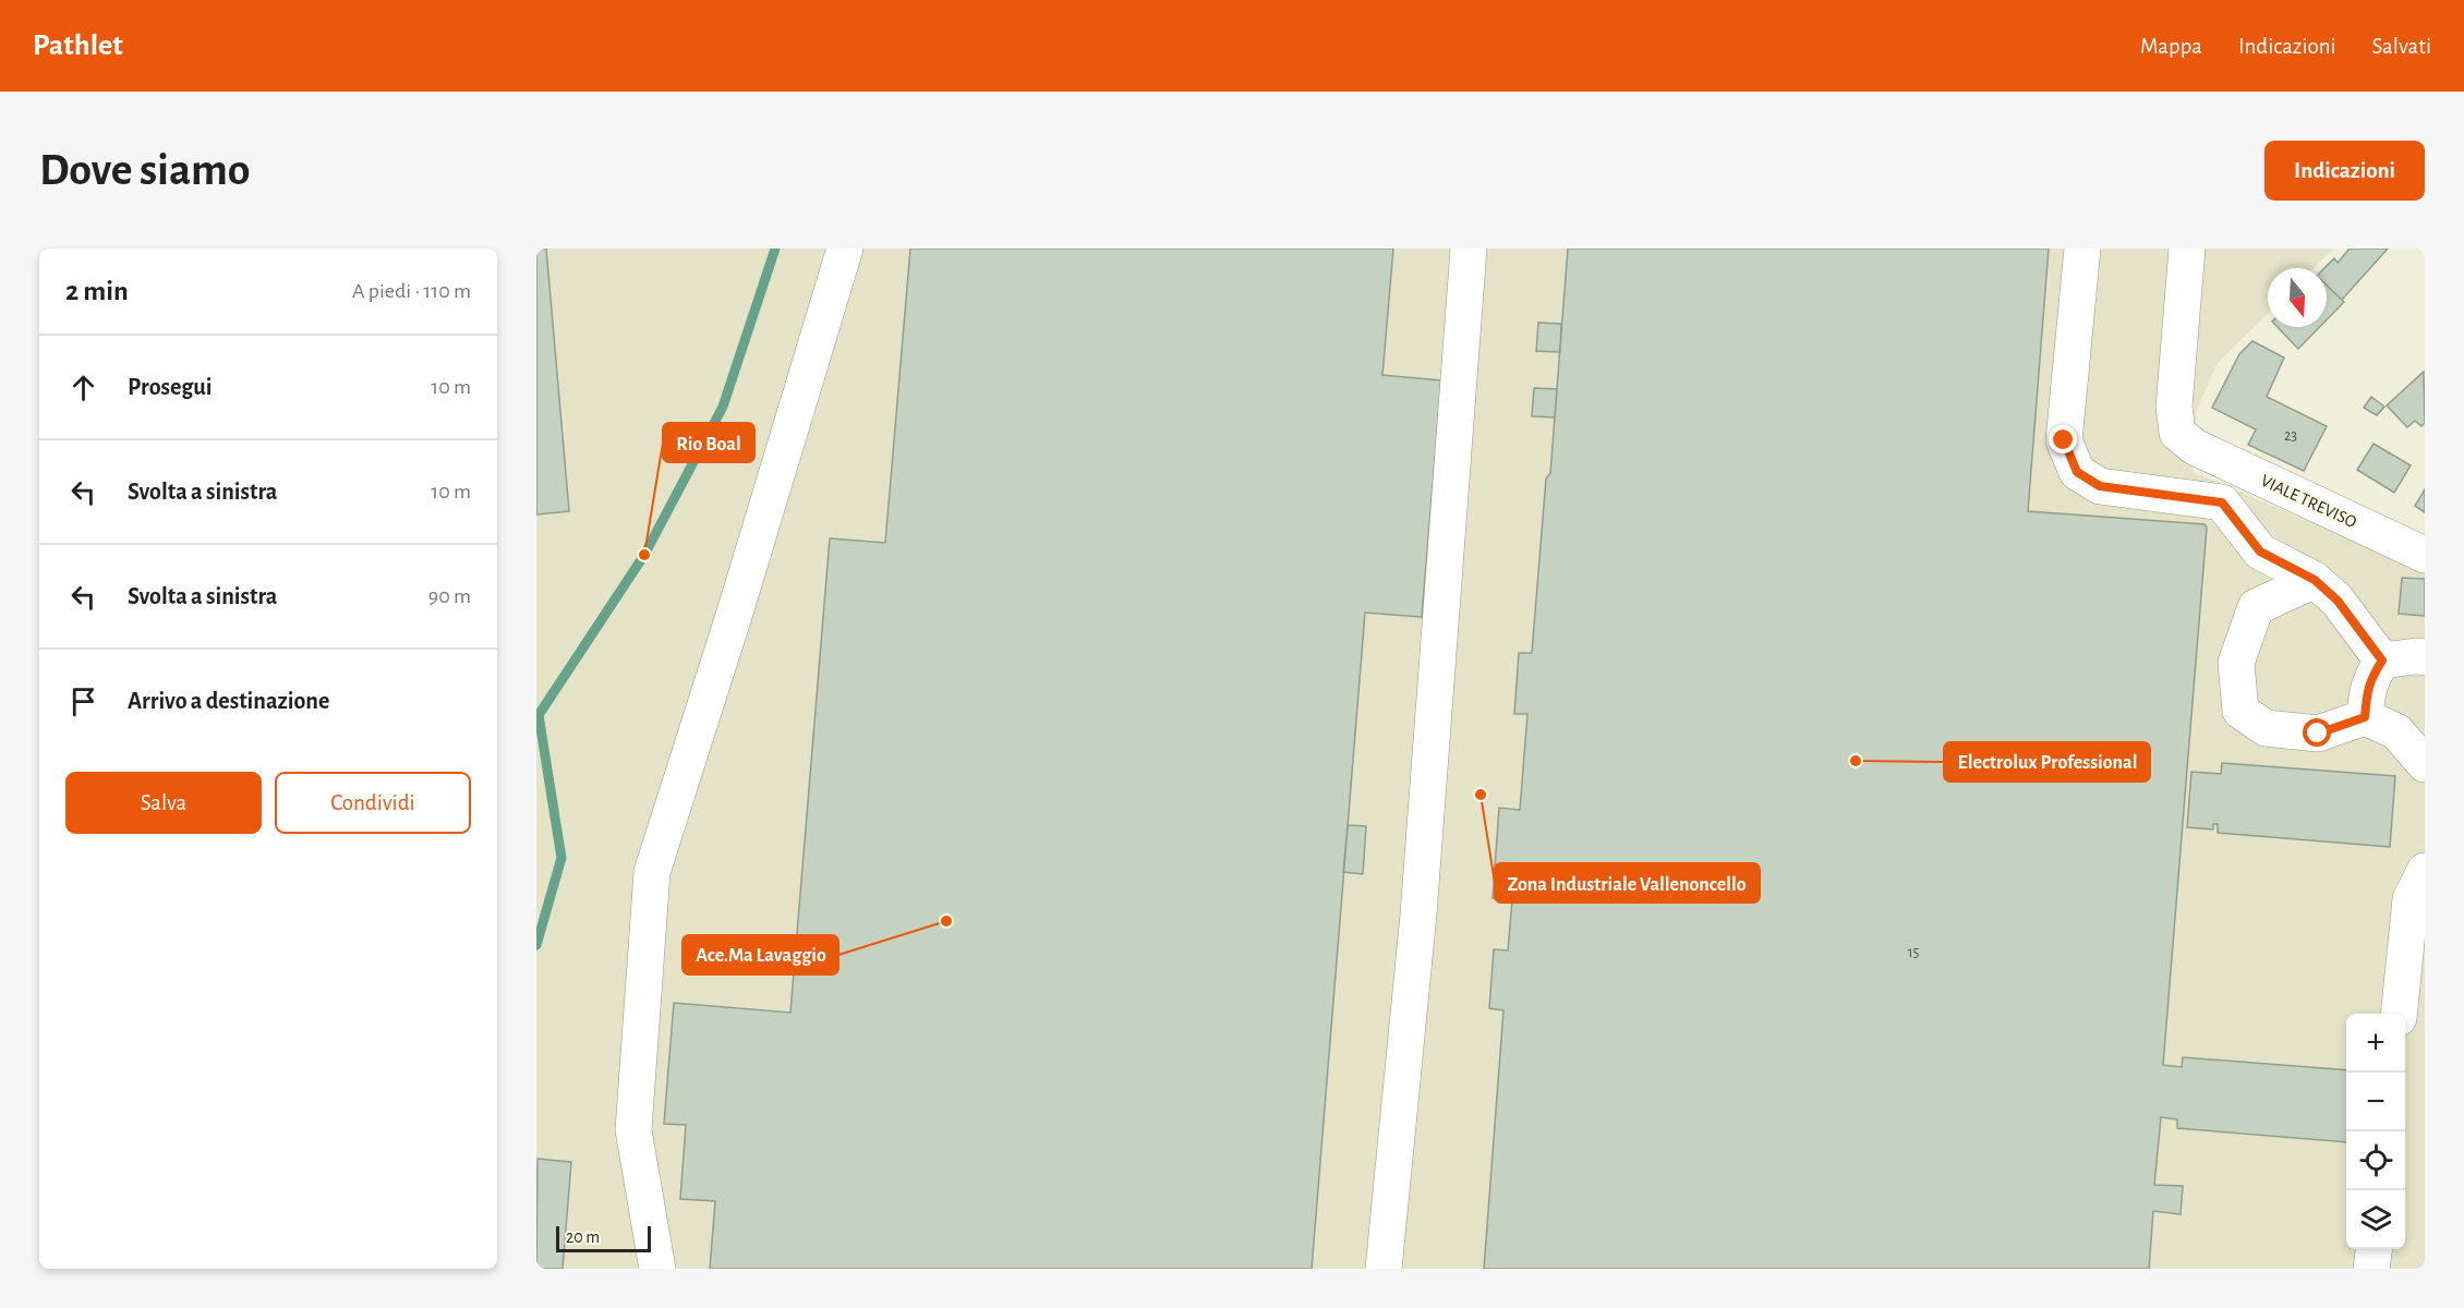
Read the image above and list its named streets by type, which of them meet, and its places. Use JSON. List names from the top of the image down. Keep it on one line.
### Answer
{"streets":{"street":["VIALE TREVISO"]},"places":["Rio Boal","Electrolux Professional","Zona Industriale Vallenoncello","Ace.Ma Lavaggio"],"house_numbers":["23","15"],"scale_bar":"20 m","north":"bottom","page":{"header":"Pathlet","nav":["Mappa","Indicazioni","Salvati"],"buttons":["Indicazioni",["Salva","Condividi"]],"title":"Dove siamo","heading":["2 min","A piedi · 110 m"],"list":[["Prosegui","10 m"],["Svolta a sinistra","10 m"],["Svolta a sinistra","90 m"],"Arrivo a destinazione"],"map_buttons":["+","−"],"scale":"20 m"}}
